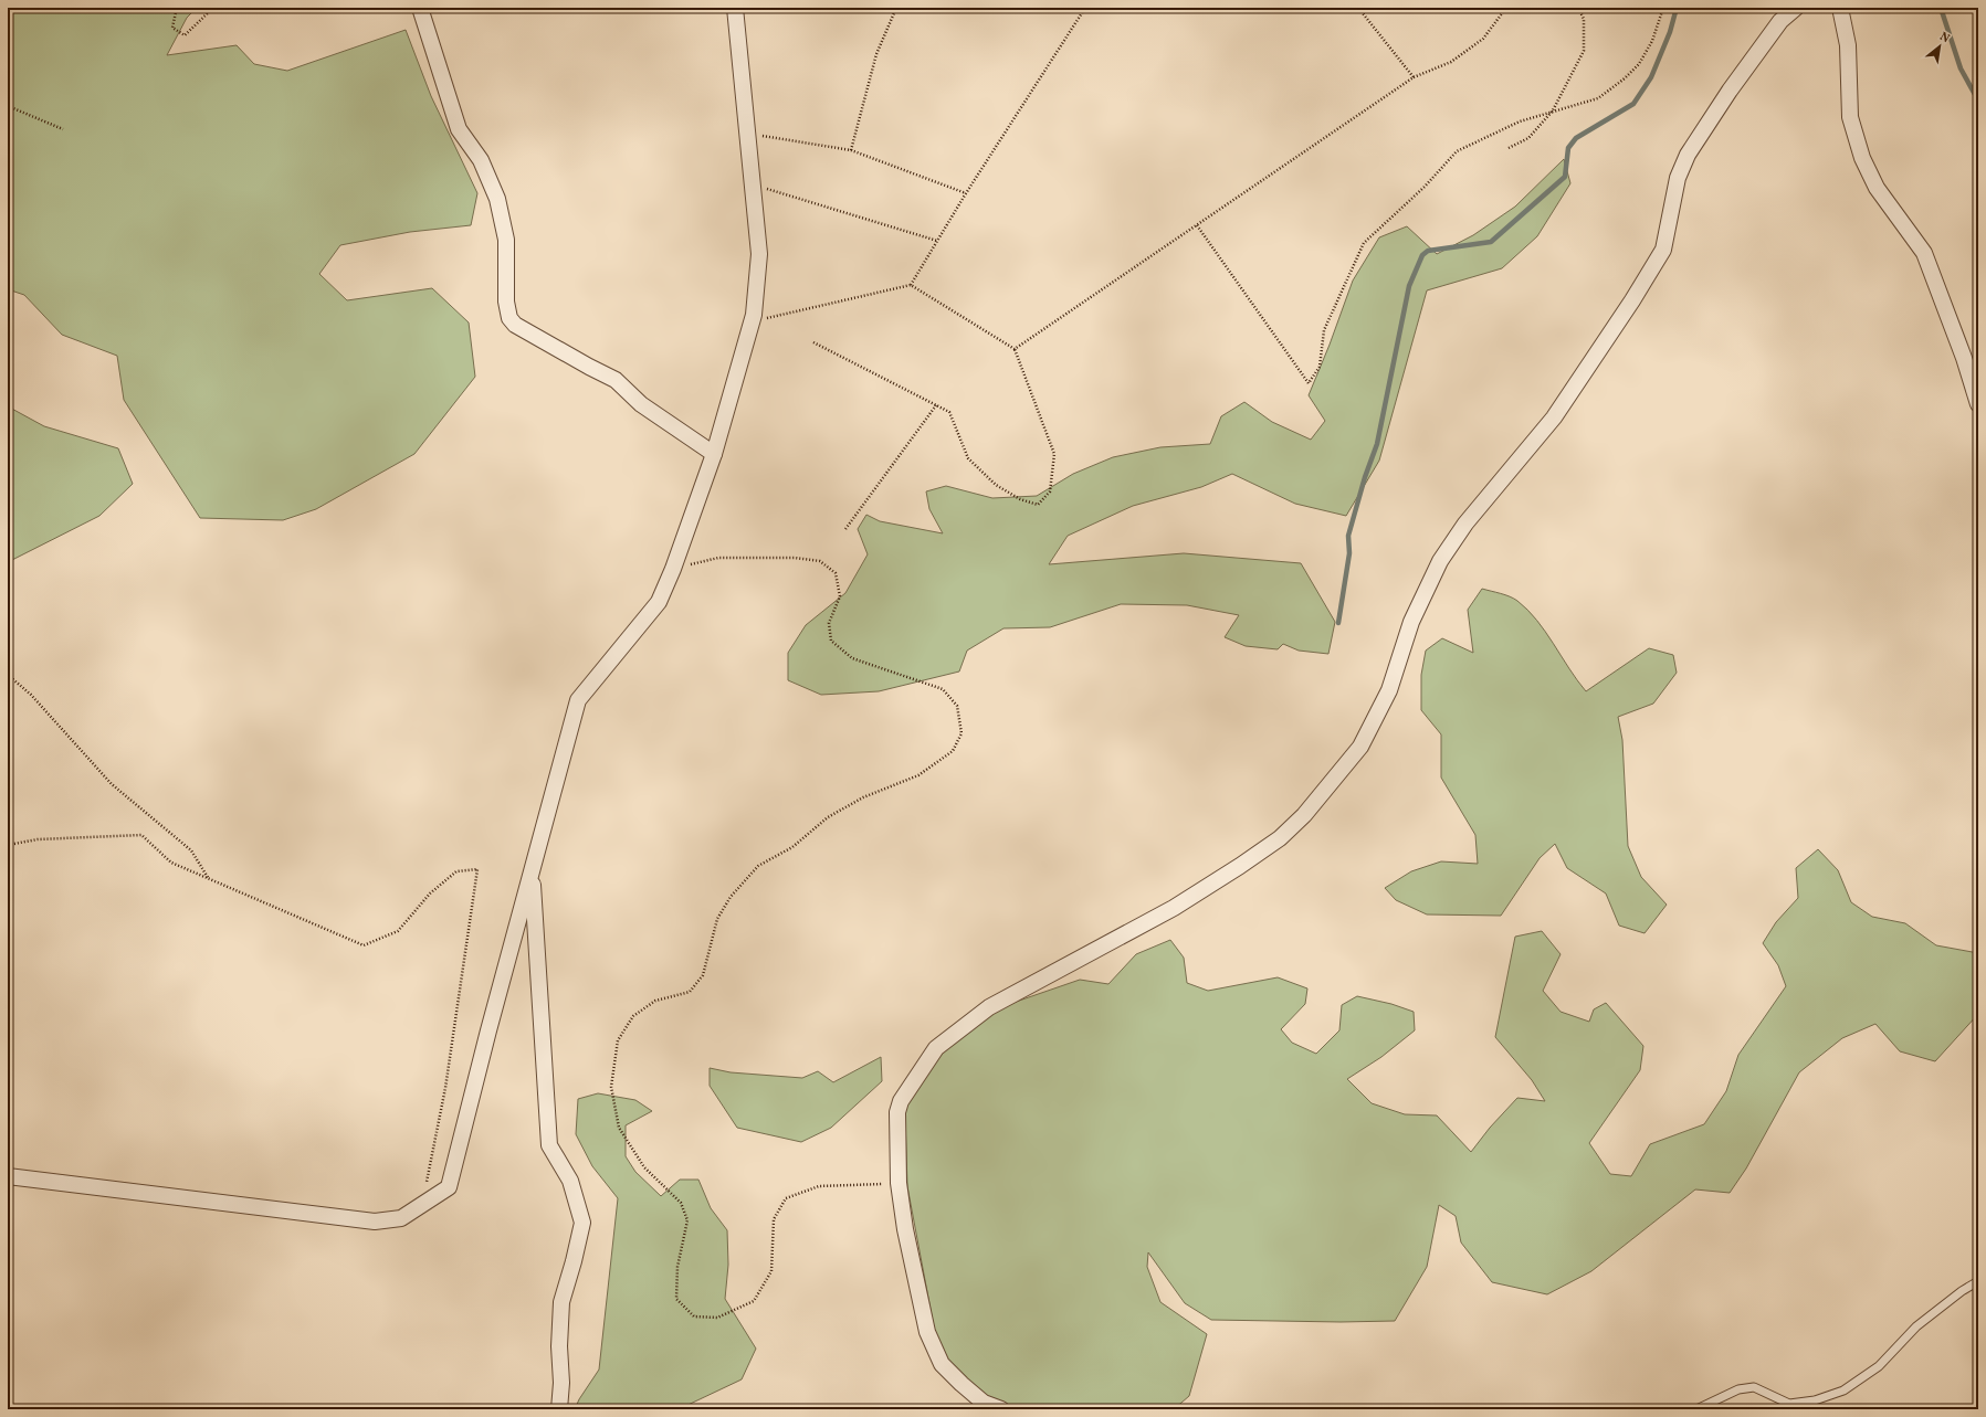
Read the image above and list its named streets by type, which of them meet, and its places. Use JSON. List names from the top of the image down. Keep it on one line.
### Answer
{"north":"top right"}
